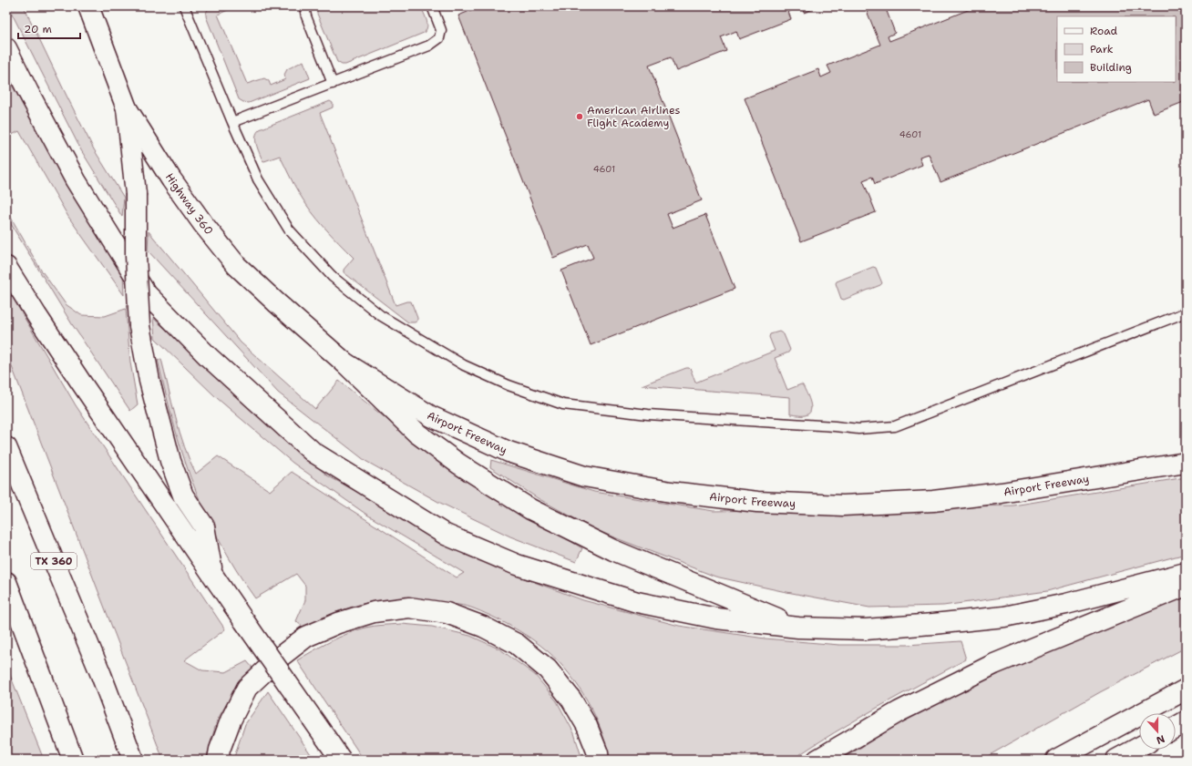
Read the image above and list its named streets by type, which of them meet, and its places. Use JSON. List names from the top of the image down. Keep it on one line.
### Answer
{"streets":{"main road":["Highway 360","Airport Freeway","TX 360"]},"crossings":[["Highway 360","Airport Freeway"]],"places":["American Airlines Flight Academy"],"house_numbers":["4601","4601"],"legend":["Road","Park","Building"],"scale_bar":"20 m","north":"bottom"}
